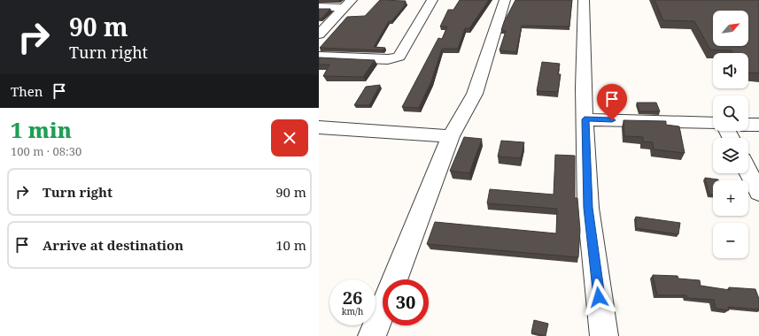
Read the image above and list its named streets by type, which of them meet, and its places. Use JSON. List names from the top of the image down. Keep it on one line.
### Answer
{"north":"top right","page":{"turn":["90 m","Turn right"],"map_buttons":["+","−"],"then":"Then","heading":["1 min","100 m · 08:30"],"list":[{"name":"Turn right","value":"90 m"},{"name":"Arrive at destination","value":"10 m"}],"speed":"26 km/h","limit":"30"}}
